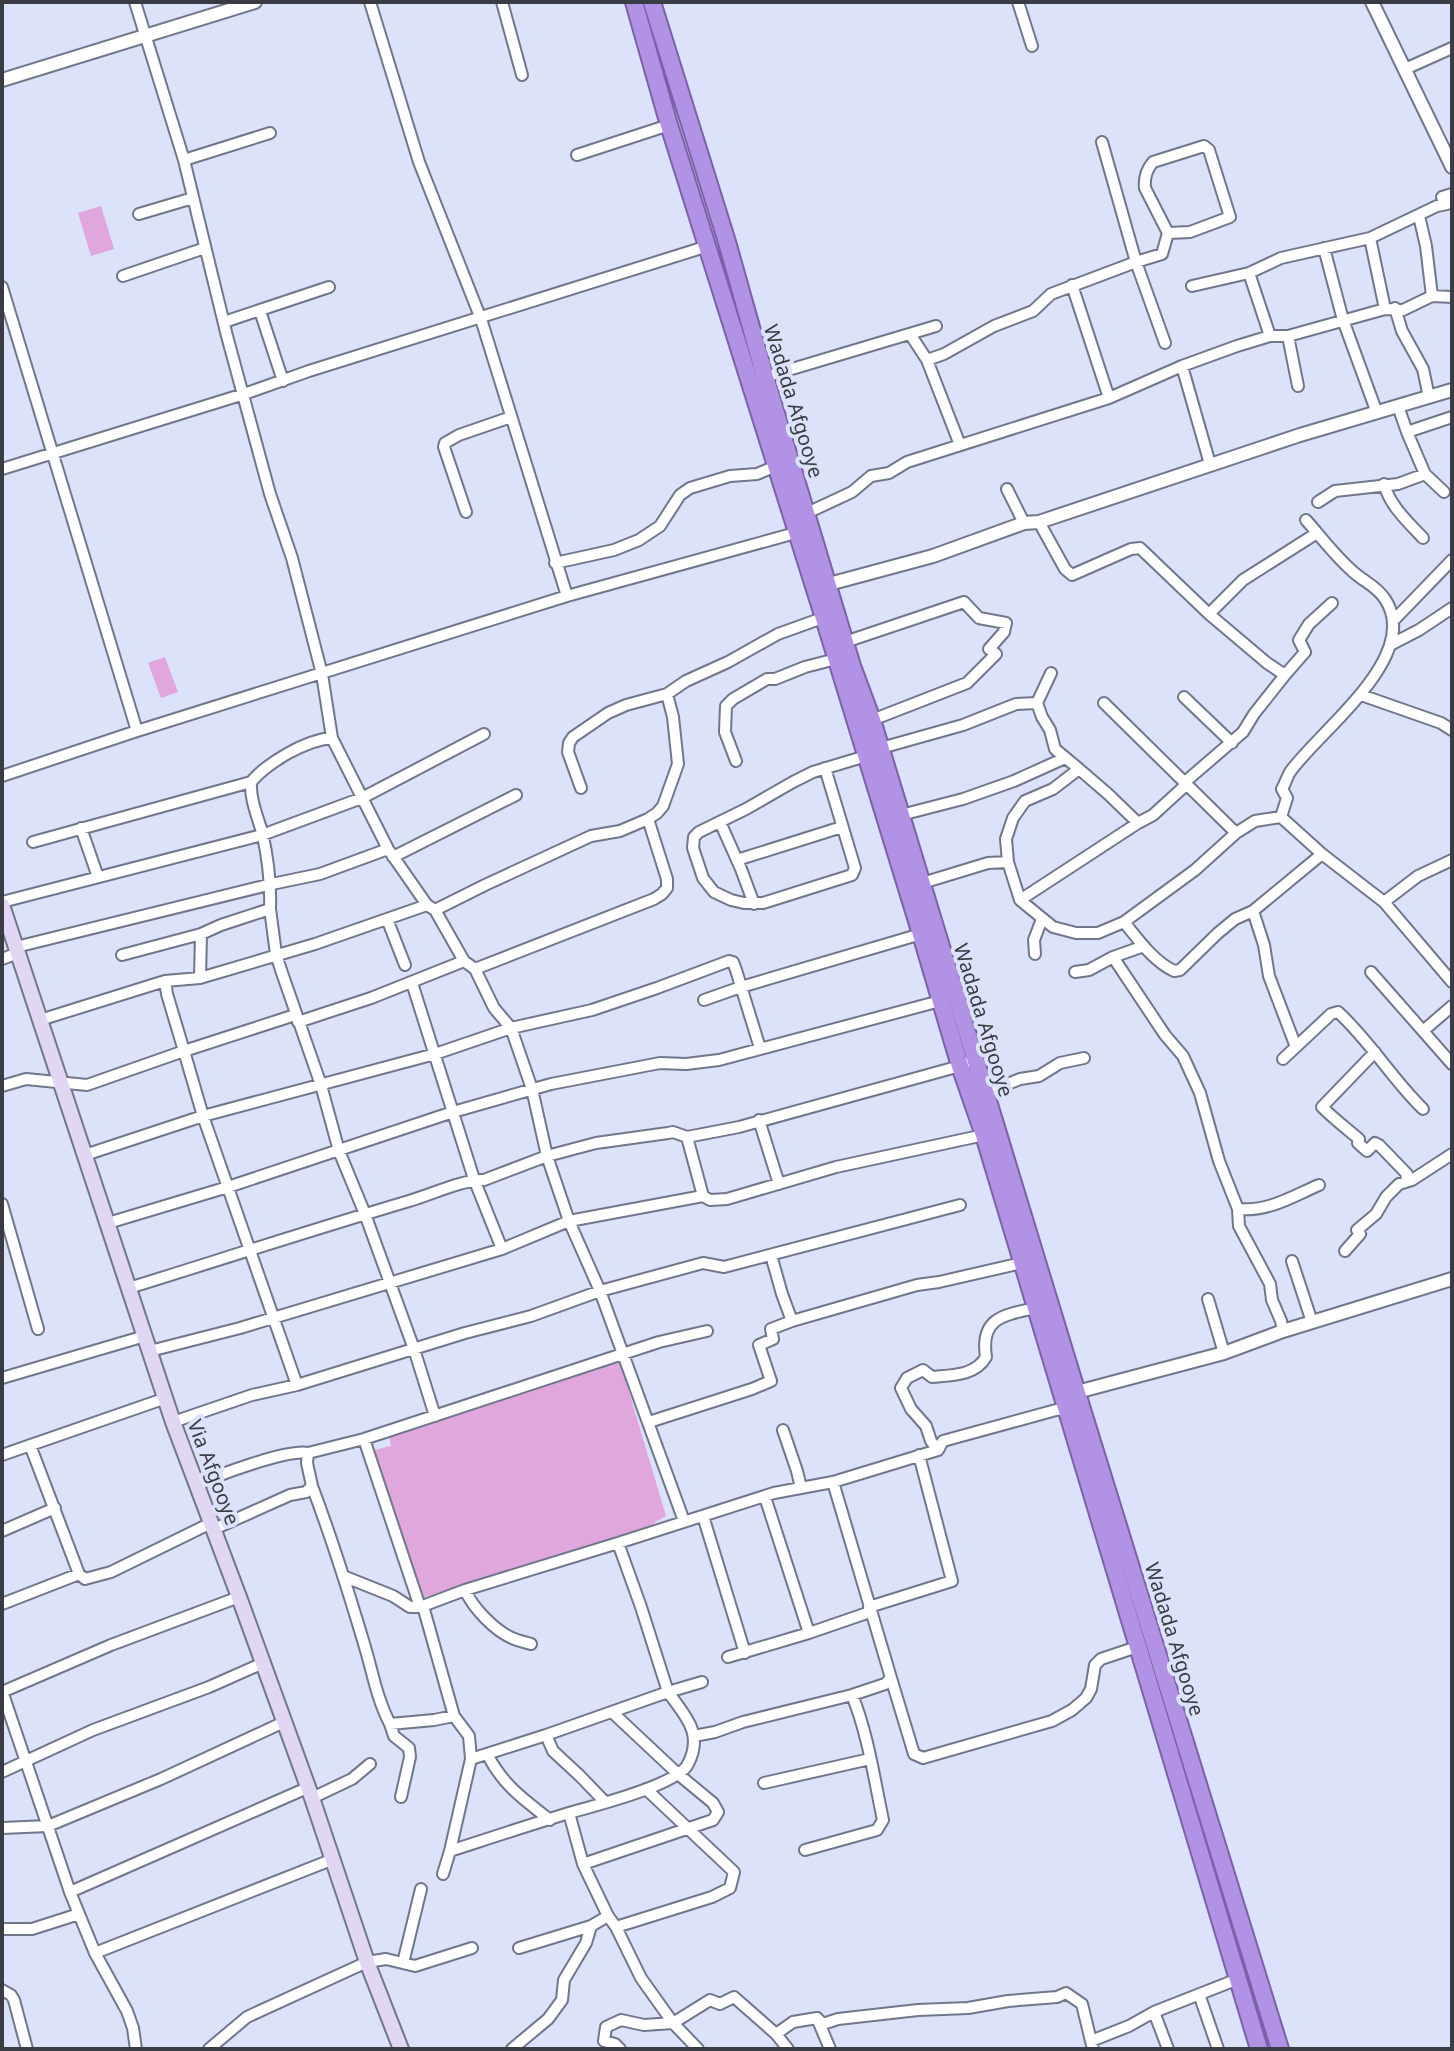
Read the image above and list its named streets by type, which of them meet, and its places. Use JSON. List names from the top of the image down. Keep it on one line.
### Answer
{"streets":{"highway":["Wadada Afgooye"],"main road":["Via Afgooye"]}}
